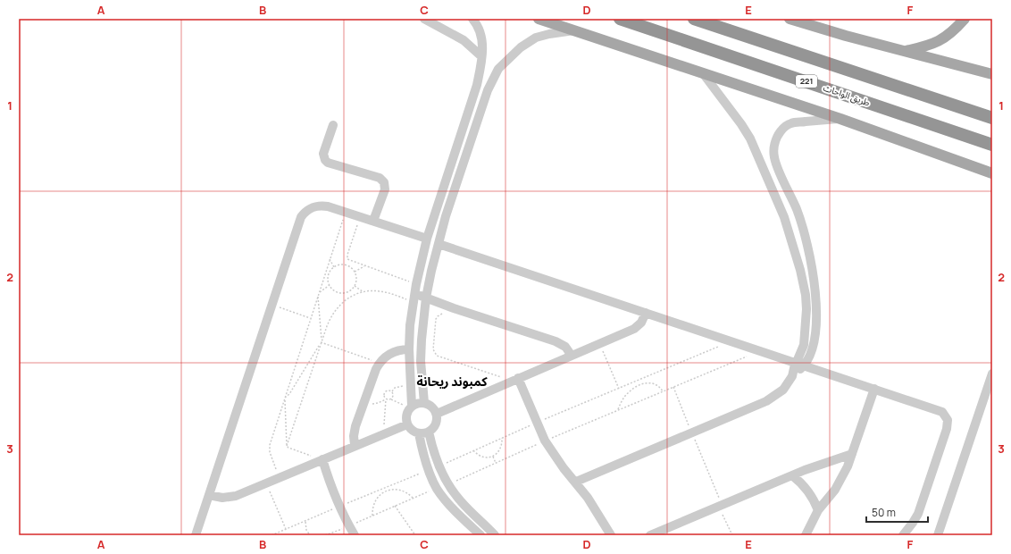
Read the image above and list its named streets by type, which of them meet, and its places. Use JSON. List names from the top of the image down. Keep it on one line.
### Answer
{"streets":{"highway":["221","طريق الواحات"]},"districts":["كمبوند ريحانة"],"scale_bar":"50 m","grid":{"columns":["A","B","C","D","E","F"],"rows":["1","2","3"]}}
